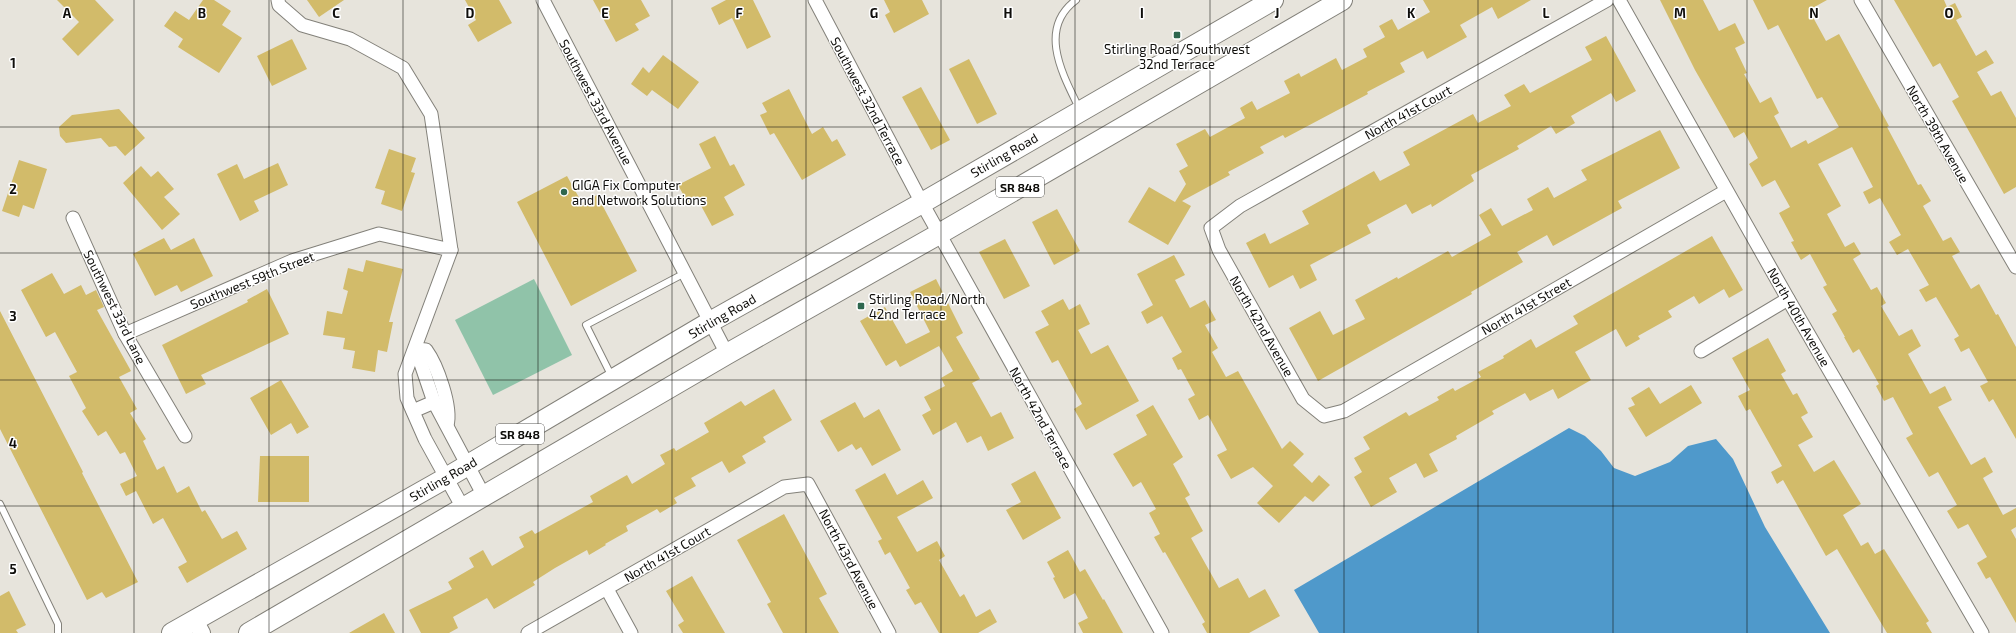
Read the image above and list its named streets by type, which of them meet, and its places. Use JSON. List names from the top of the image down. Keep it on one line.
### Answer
{"streets":{"main road":["Stirling Road","SR 848"],"street":["Southwest 32nd Terrace","Southwest 33rd Avenue","North 41st Court","North 39th Avenue","Southwest 59th Street","North 41st Street","Southwest 33rd Lane","North 40th Avenue","North 42nd Avenue","North 42nd Terrace","North 43rd Avenue"]},"crossings":[["Southwest 32nd Terrace","Stirling Road"],["Southwest 32nd Terrace","North 42nd Terrace"],["Southwest 33rd Avenue","Stirling Road"],["Southwest 33rd Avenue","SR 848"],["North 41st Court","North 42nd Avenue"],["North 41st Court","North 43rd Avenue"],["Stirling Road","North 42nd Terrace"],["SR 848","North 42nd Terrace"],["Southwest 59th Street","Southwest 33rd Lane"],["North 41st Street","North 40th Avenue"],["North 41st Street","North 42nd Avenue"]],"places":{"transit":["Stirling Road/Southwest 32nd Terrace","Stirling Road/North 42nd Terrace"],"other":["GIGA Fix Computer and Network Solutions"]},"grid":{"columns":["A","B","C","D","E","F","G","H","I","J","K","L","M","N","O"],"rows":["1","2","3","4","5"]}}
